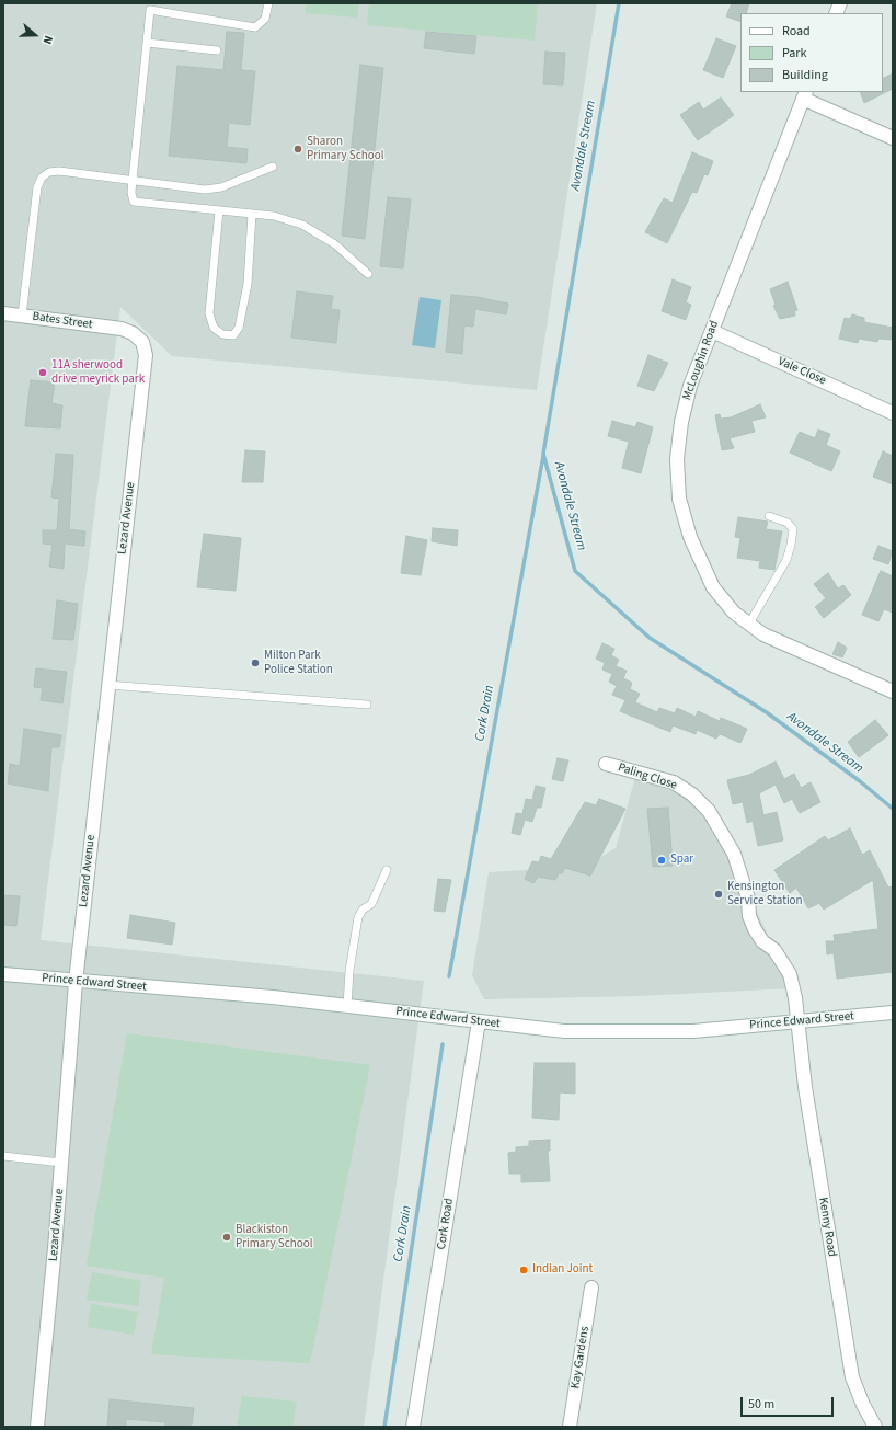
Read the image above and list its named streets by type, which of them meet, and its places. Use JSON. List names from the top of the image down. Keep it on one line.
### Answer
{"streets":{"street":["Bates Street","McLoughin Road","Vale Close","Lezard Avenue","Paling Close","Prince Edward Street","Cork Road","Kenny Road","Kay Gardens"]},"crossings":[["Bates Street","Lezard Avenue"],["McLoughin Road","Vale Close"],["Lezard Avenue","Prince Edward Street"],["Paling Close","Prince Edward Street"],["Paling Close","Kenny Road"],["Prince Edward Street","Cork Road"],["Prince Edward Street","Kenny Road"]],"water":["Avondale Stream","Cork Drain"],"places":["Sharon Primary School","11A sherwood drive meyrick park","Milton Park Police Station","Spar","Kensington Service Station","Blackiston Primary School","Indian Joint"],"legend":["Road","Park","Building"],"scale_bar":"50 m","north":"right"}
